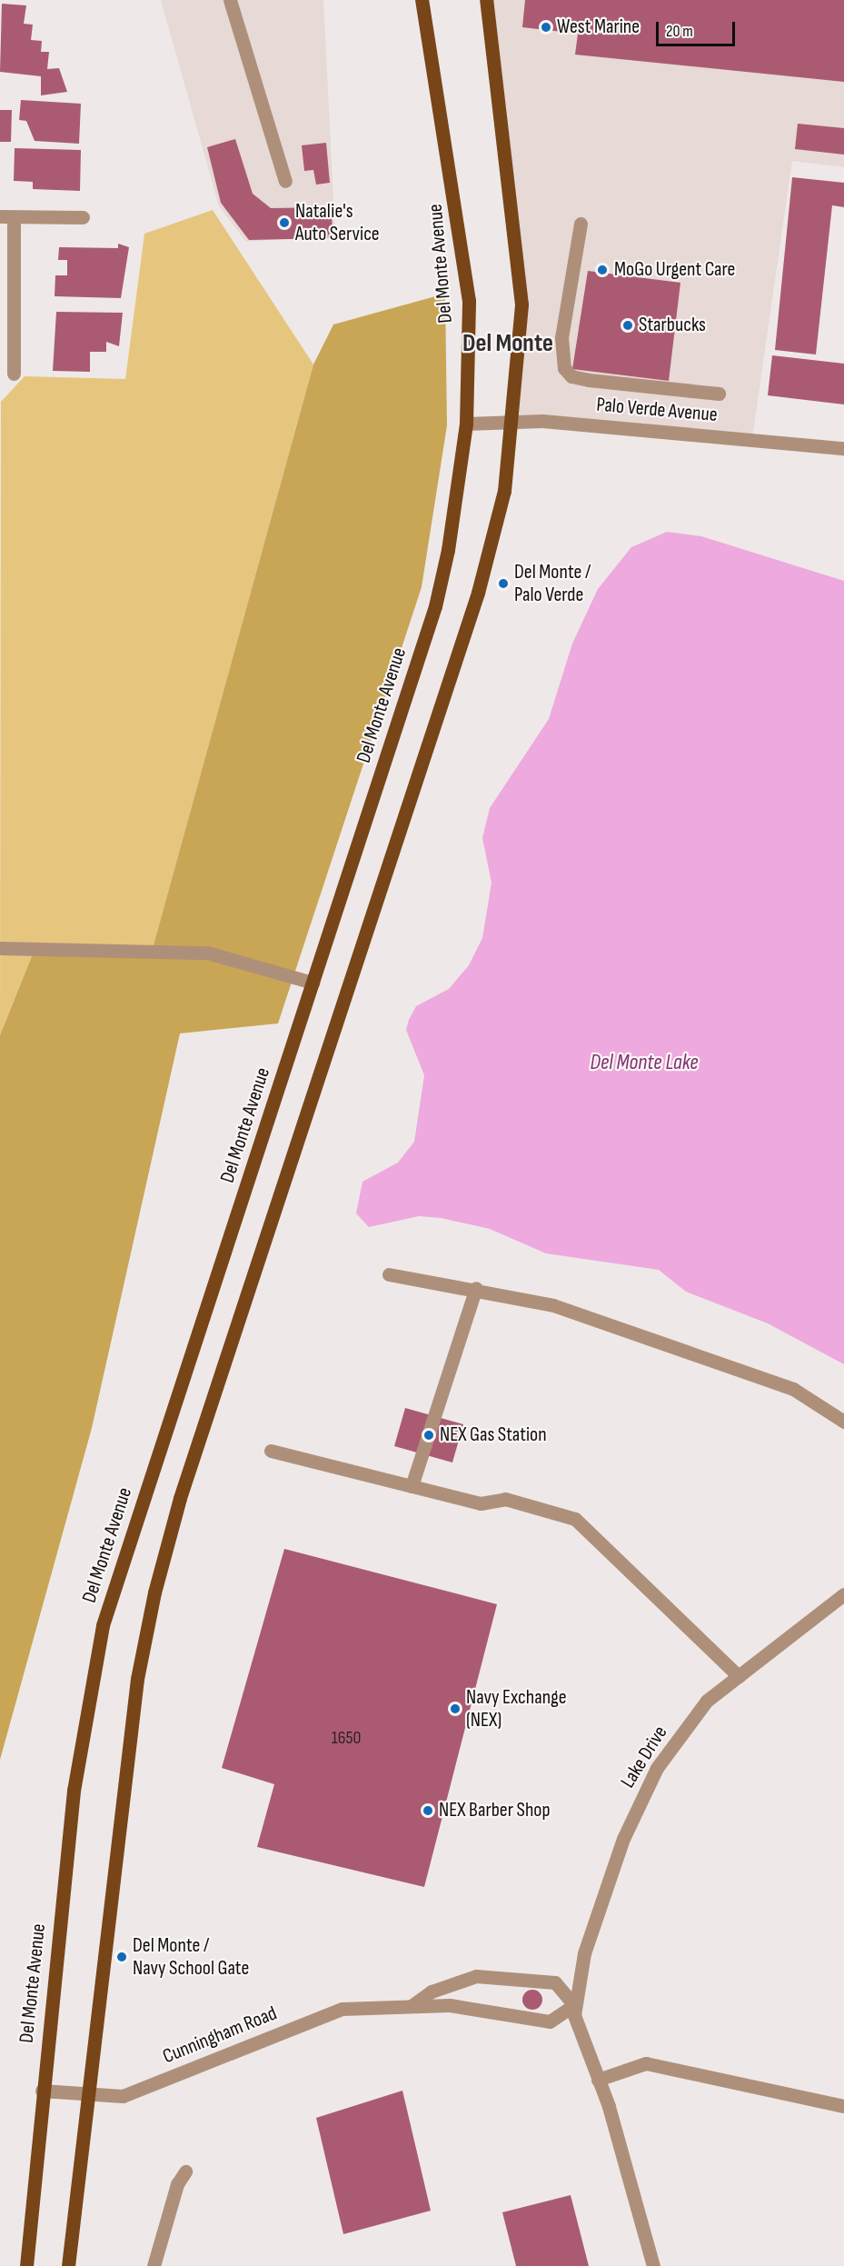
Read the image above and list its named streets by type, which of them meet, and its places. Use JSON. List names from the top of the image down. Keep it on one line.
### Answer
{"streets":{"main road":["Del Monte Avenue"],"street":["Palo Verde Avenue","Lake Drive","Cunningham Road"]},"crossings":[["Del Monte Avenue","Palo Verde Avenue"],["Del Monte Avenue","Cunningham Road"],["Lake Drive","Cunningham Road"]],"districts":["Del Monte"],"water":["Del Monte Lake"],"places":["West Marine","Natalie's Auto Service","MoGo Urgent Care","Starbucks","Del Monte / Palo Verde","NEX Gas Station","Navy Exchange (NEX)","NEX Barber Shop","Del Monte / Navy School Gate"],"house_numbers":["1650"],"scale_bar":"20 m"}
